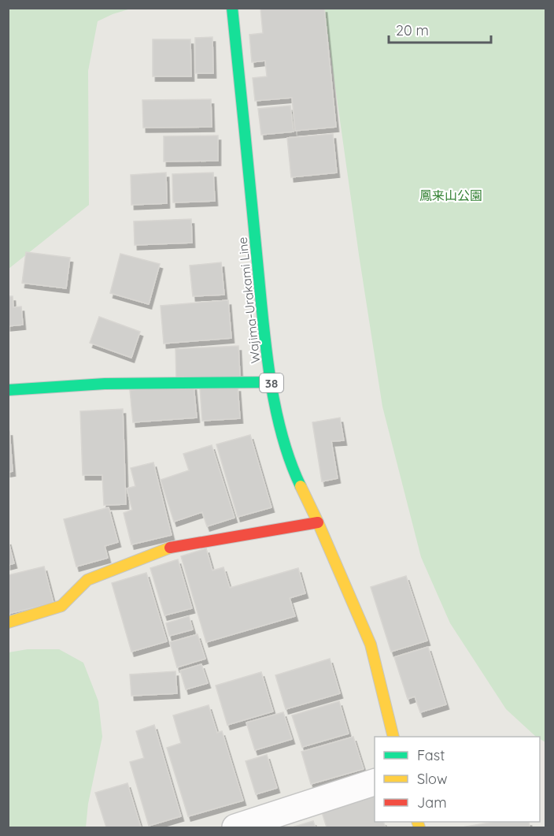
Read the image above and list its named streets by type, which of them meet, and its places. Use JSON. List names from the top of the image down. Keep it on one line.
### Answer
{"streets":{"main road":["Wajima-Urakami Line","38"]},"parks":["鳳来山公園"],"legend":["Fast","Slow","Jam"],"scale_bar":"20 m"}
